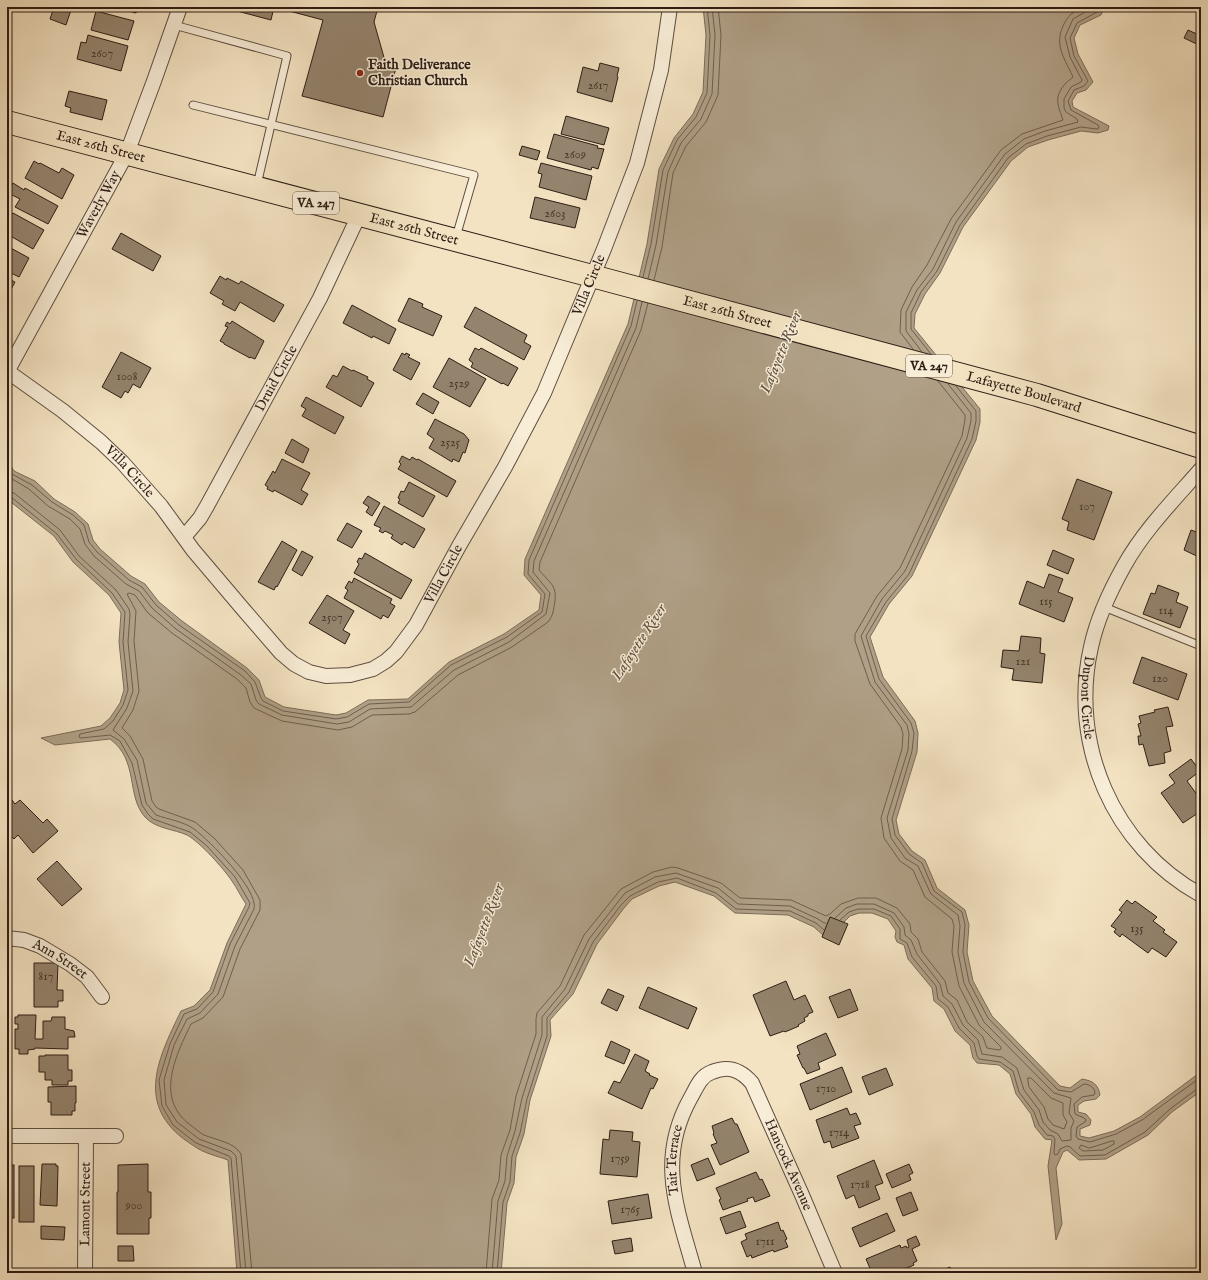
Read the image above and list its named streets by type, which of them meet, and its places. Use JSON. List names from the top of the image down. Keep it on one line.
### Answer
{"streets":{"main road":["East 26th Street","VA 247","Lafayette Boulevard"],"street":["Waverly Way","Villa Circle","Druid Circle","Dupont Circle","Ann Street","Tait Terrace","Hancock Avenue","Lamont Street"]},"crossings":[["East 26th Street","Waverly Way"],["East 26th Street","Villa Circle"],["East 26th Street","Druid Circle"],["East 26th Street","Lafayette Boulevard"],["Waverly Way","Villa Circle"],["Villa Circle","Druid Circle"],["Tait Terrace","Hancock Avenue"]],"water":["Lafayette River"],"places":["Faith Deliverance Christian Church"],"house_numbers":["2607","2617","2609","2603","1008","2529","2525","107","115","114","2507","121","120","135","817","1710","1714","1759","1718","900","1765","1711"]}
